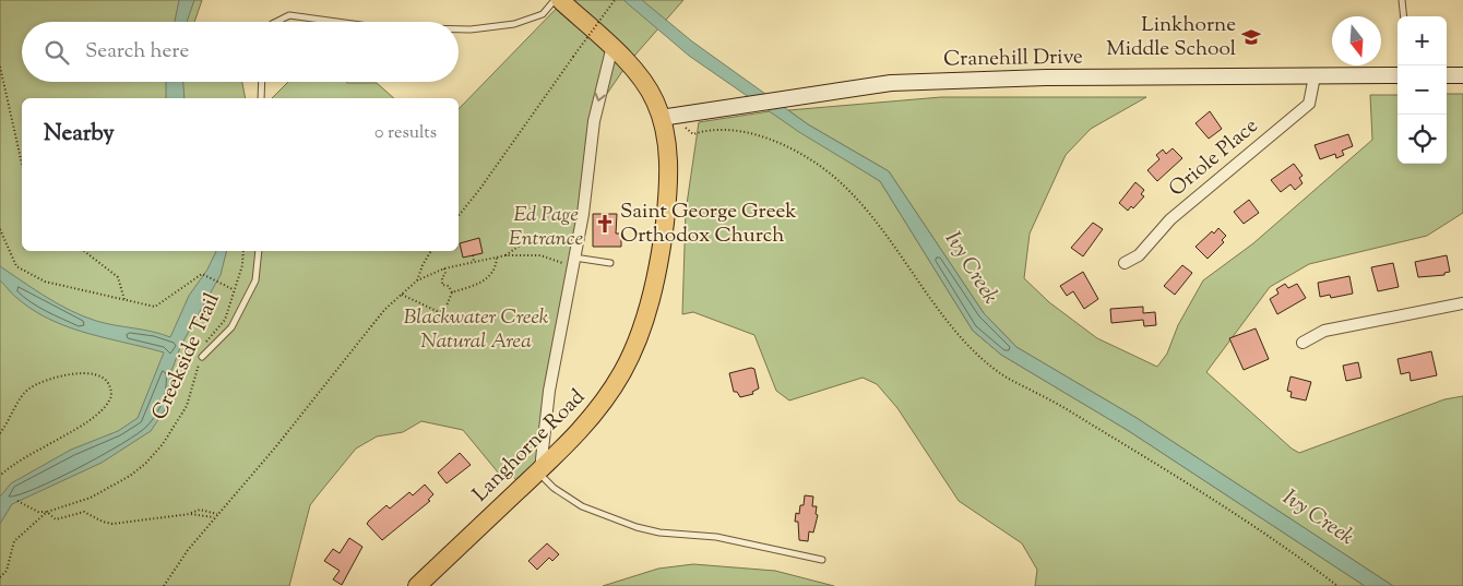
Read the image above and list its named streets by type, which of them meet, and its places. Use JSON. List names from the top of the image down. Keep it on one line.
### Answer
{"streets":{"main road":["Cranehill Drive","Langhorne Road"],"street":["Oriole Place"],"path":["Creekside Trail"]},"crossings":[["Cranehill Drive","Oriole Place"],["Cranehill Drive","Langhorne Road"]],"water":["Ivy Creek"],"parks":["Ed Page Entrance","Blackwater Creek Natural Area"],"places":{"school or university":["Linkhorne Middle School"],"church":["Saint George Greek Orthodox Church"]},"north":"bottom","page":{"map_buttons":["+","−"],"search":"Search here","heading":["Nearby","0 results"]}}
